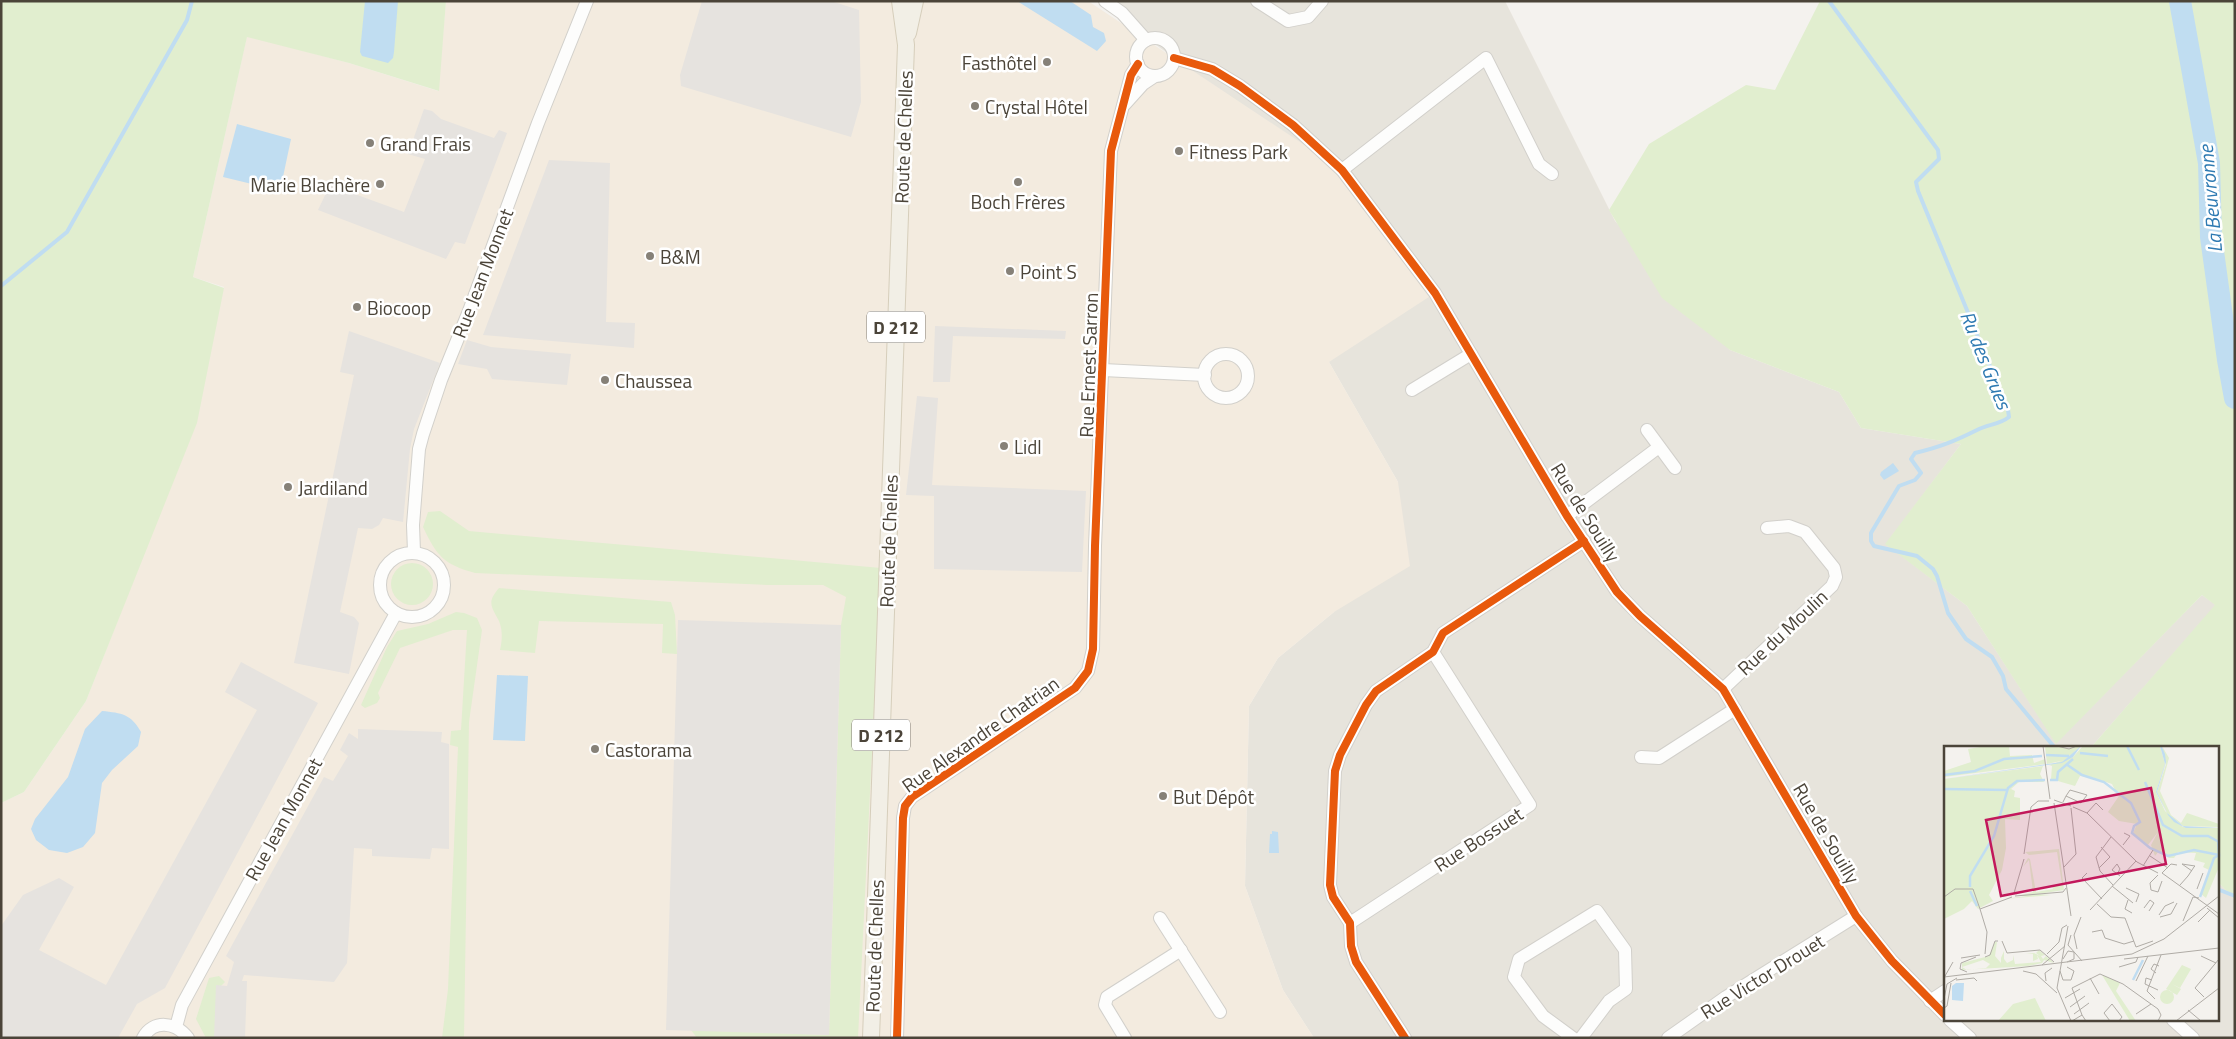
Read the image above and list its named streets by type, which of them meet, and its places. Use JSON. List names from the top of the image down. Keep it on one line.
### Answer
{"streets":{"main road":["Route de Chelles","D 212"],"street":["Rue Jean Monnet","Rue Ernest Sarron","Rue de Souilly","Rue du Moulin","Rue Alexandre Chatrian","Rue Bossuet","Rue Victor Drouet"]},"crossings":[["Route de Chelles","D 212"],["Rue Ernest Sarron","Rue de Souilly"],["Rue Ernest Sarron","Rue Alexandre Chatrian"],["Rue de Souilly","Rue du Moulin"],["Rue de Souilly","Rue Victor Drouet"]],"water":["La Beuvronne","Ru des Grues"],"places":["Fasthôtel","Crystal Hôtel","Grand Frais","Fitness Park","Boch Frères","Marie Blachère","B&M","Point S","Biocoop","Chaussea","Lidl","Jardiland","Castorama","But Dépôt"]}
